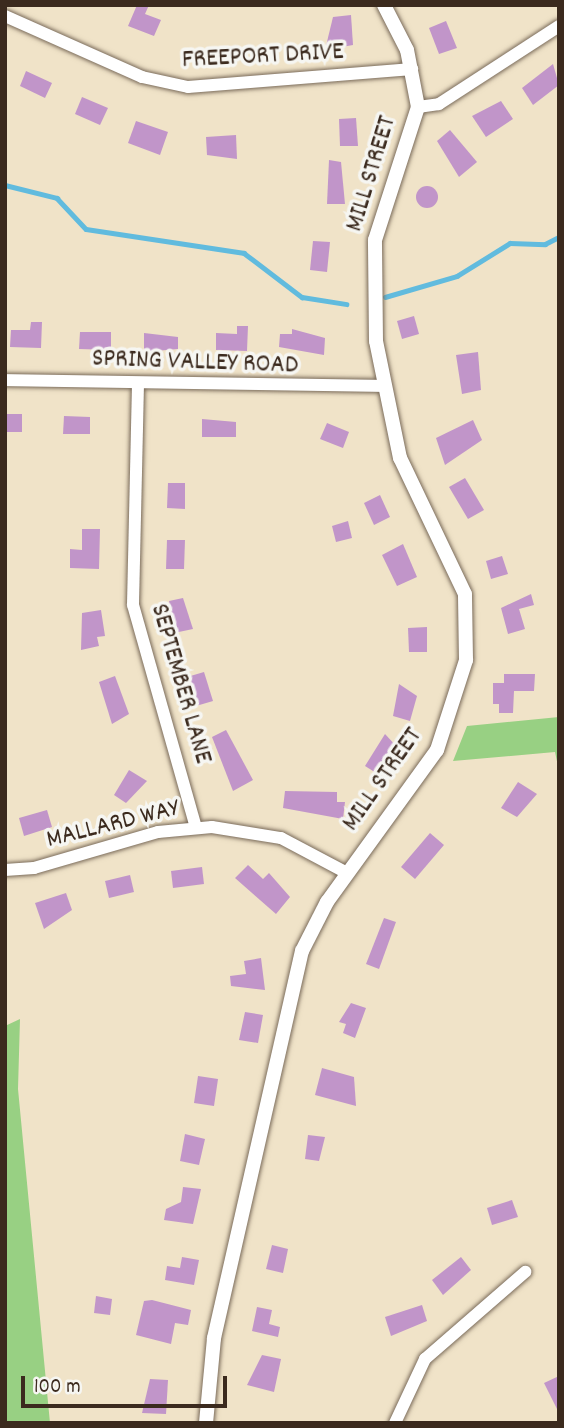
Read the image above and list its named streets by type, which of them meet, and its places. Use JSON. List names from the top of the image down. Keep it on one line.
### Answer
{"streets":{"street":["FREEPORT DRIVE","MILL STREET","SPRING VALLEY ROAD","SEPTEMBER LANE","MALLARD WAY"]},"crossings":[["FREEPORT DRIVE","MILL STREET"],["MILL STREET","SPRING VALLEY ROAD"],["MILL STREET","MALLARD WAY"],["SPRING VALLEY ROAD","SEPTEMBER LANE"],["SEPTEMBER LANE","MALLARD WAY"]],"scale_bar":"100 m"}
